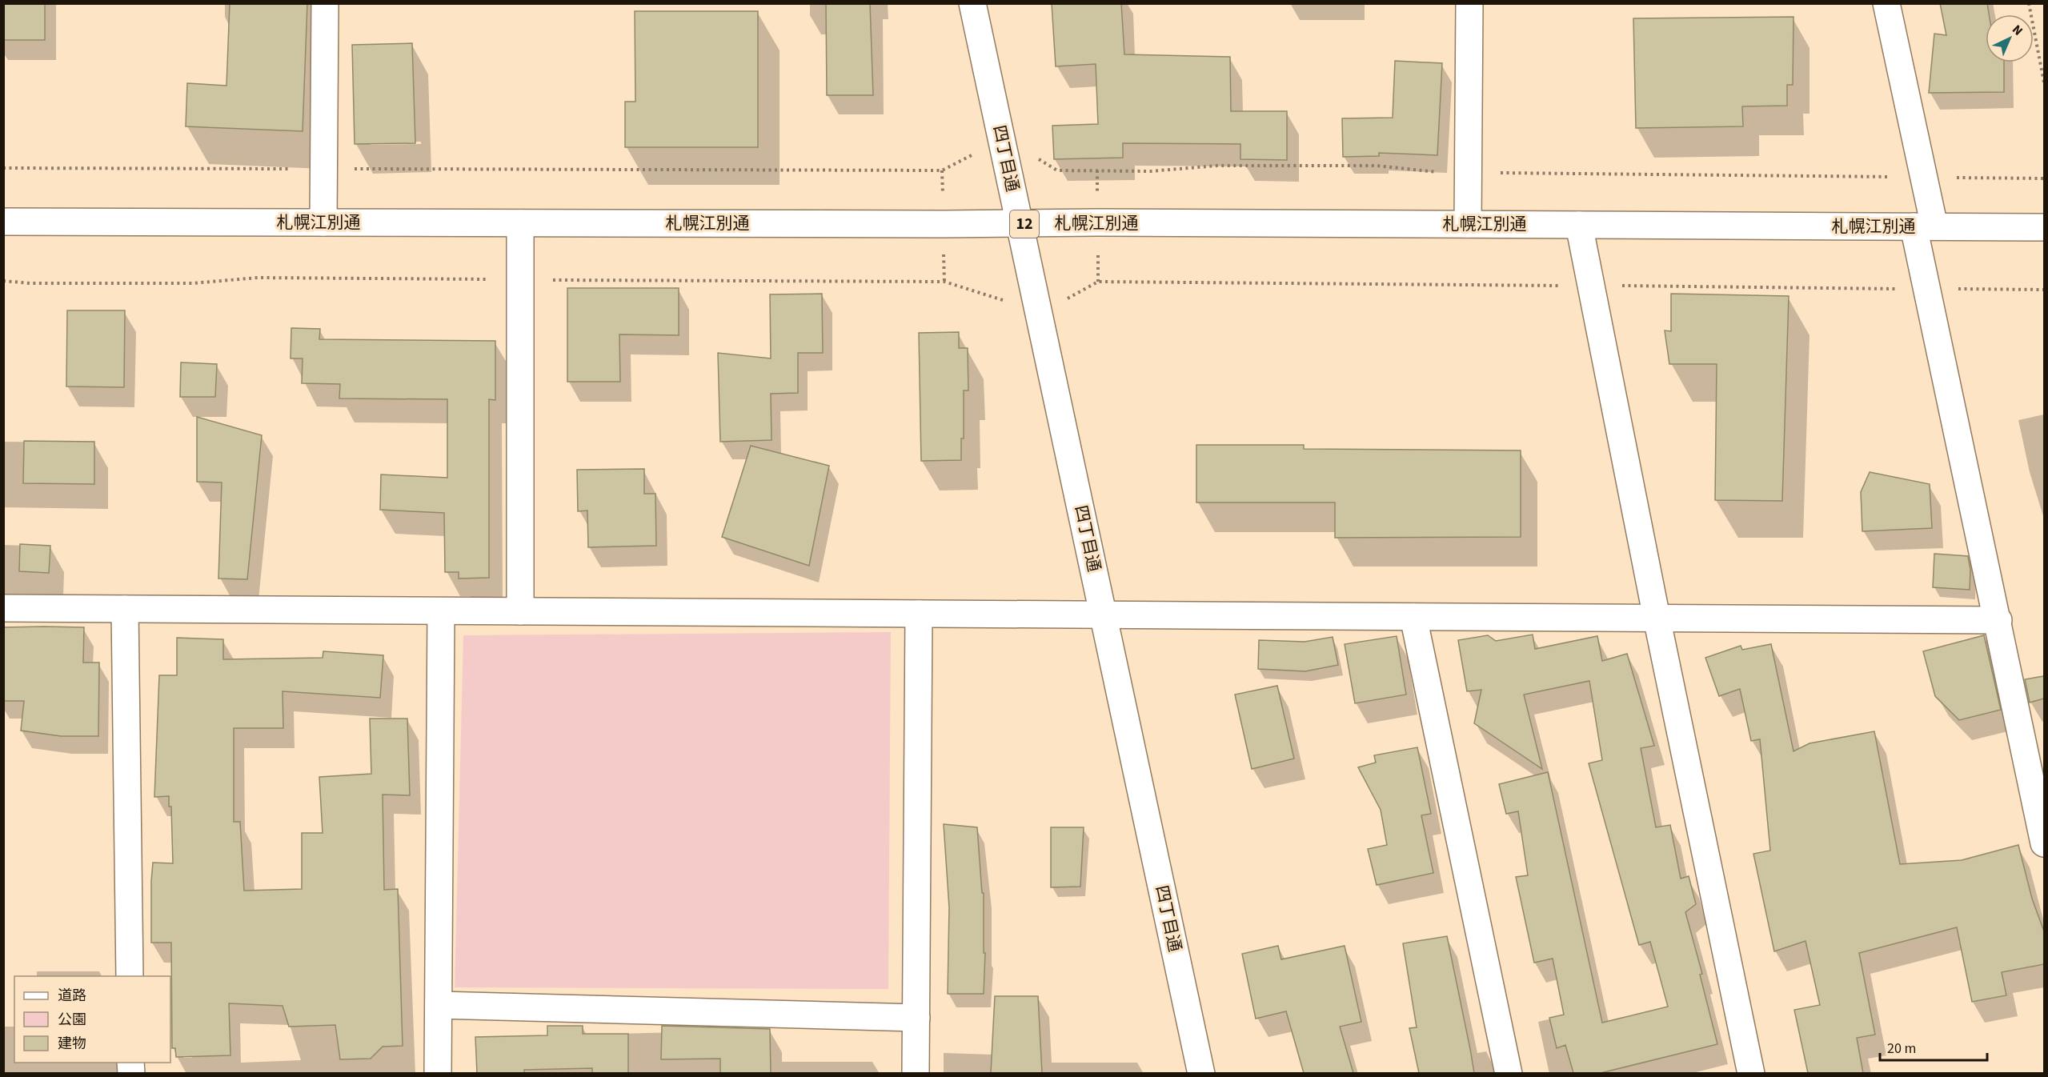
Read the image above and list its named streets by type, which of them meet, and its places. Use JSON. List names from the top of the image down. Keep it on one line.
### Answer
{"streets":{"main road":["四丁目通","札幌江別通","12"]},"crossings":[["四丁目通","札幌江別通"]],"legend":["道路","公園","建物"],"scale_bar":"20 m","north":"top right"}
